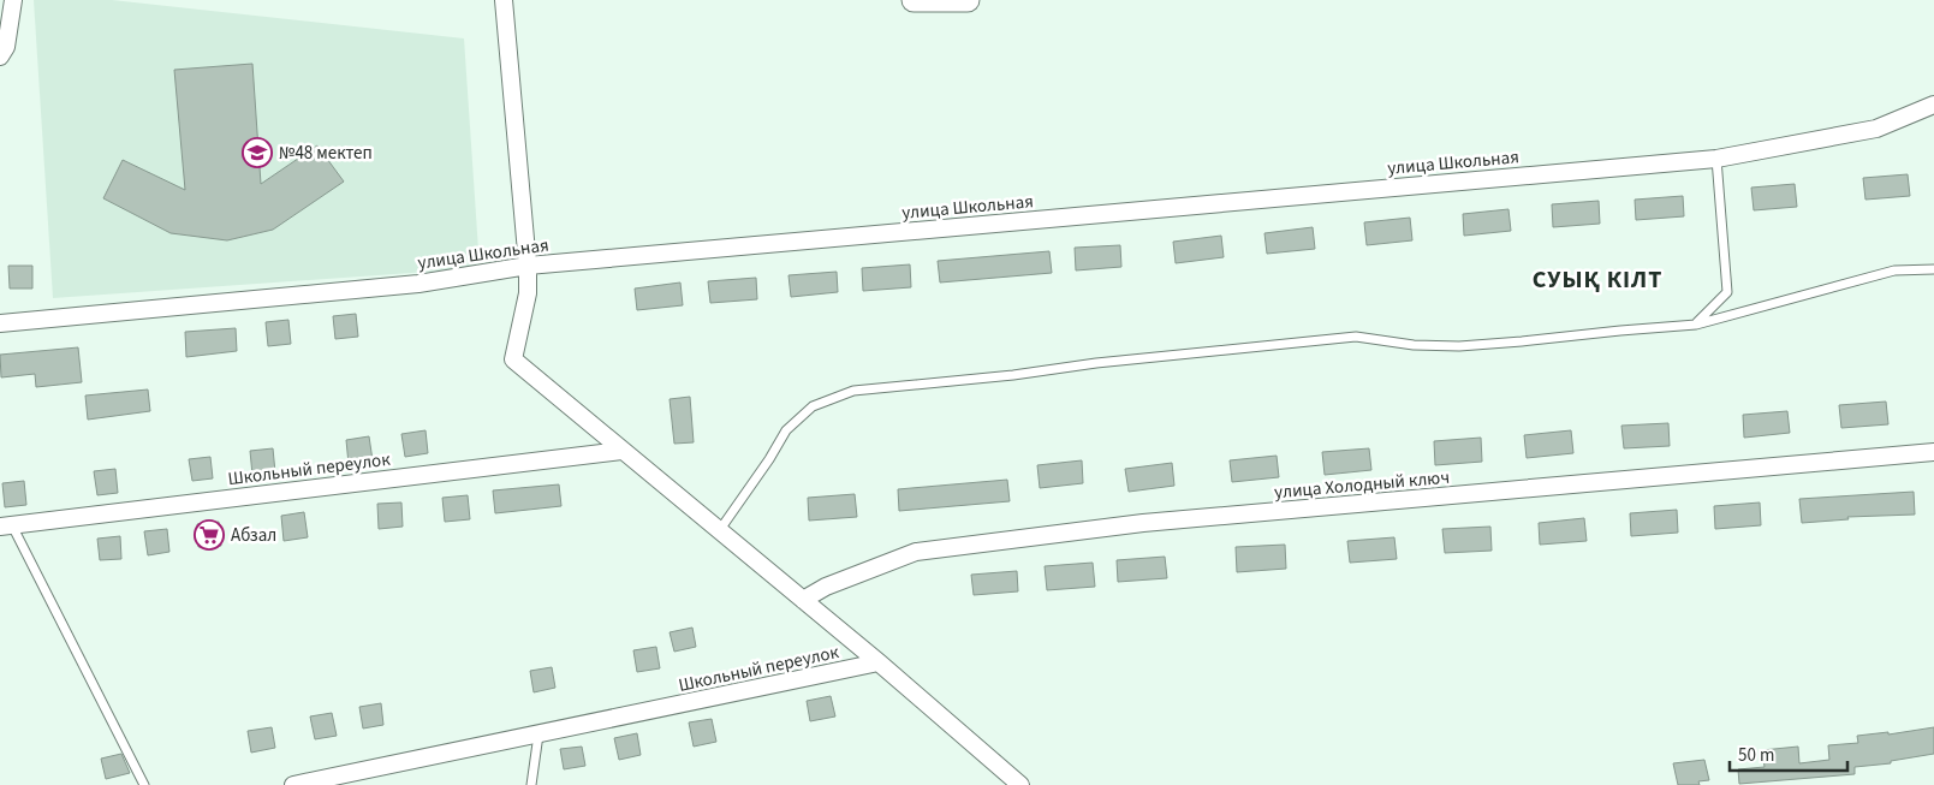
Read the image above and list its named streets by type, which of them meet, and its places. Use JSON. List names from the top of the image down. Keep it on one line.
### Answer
{"streets":{"street":["улица Школьная","Школьный переулок","улица Холодный ключ"]},"districts":["СУЫҚ КІЛТ"],"places":{"school or university":["№48 мектеп"],"supermarket":["Абзал"]},"scale_bar":"50 m"}
